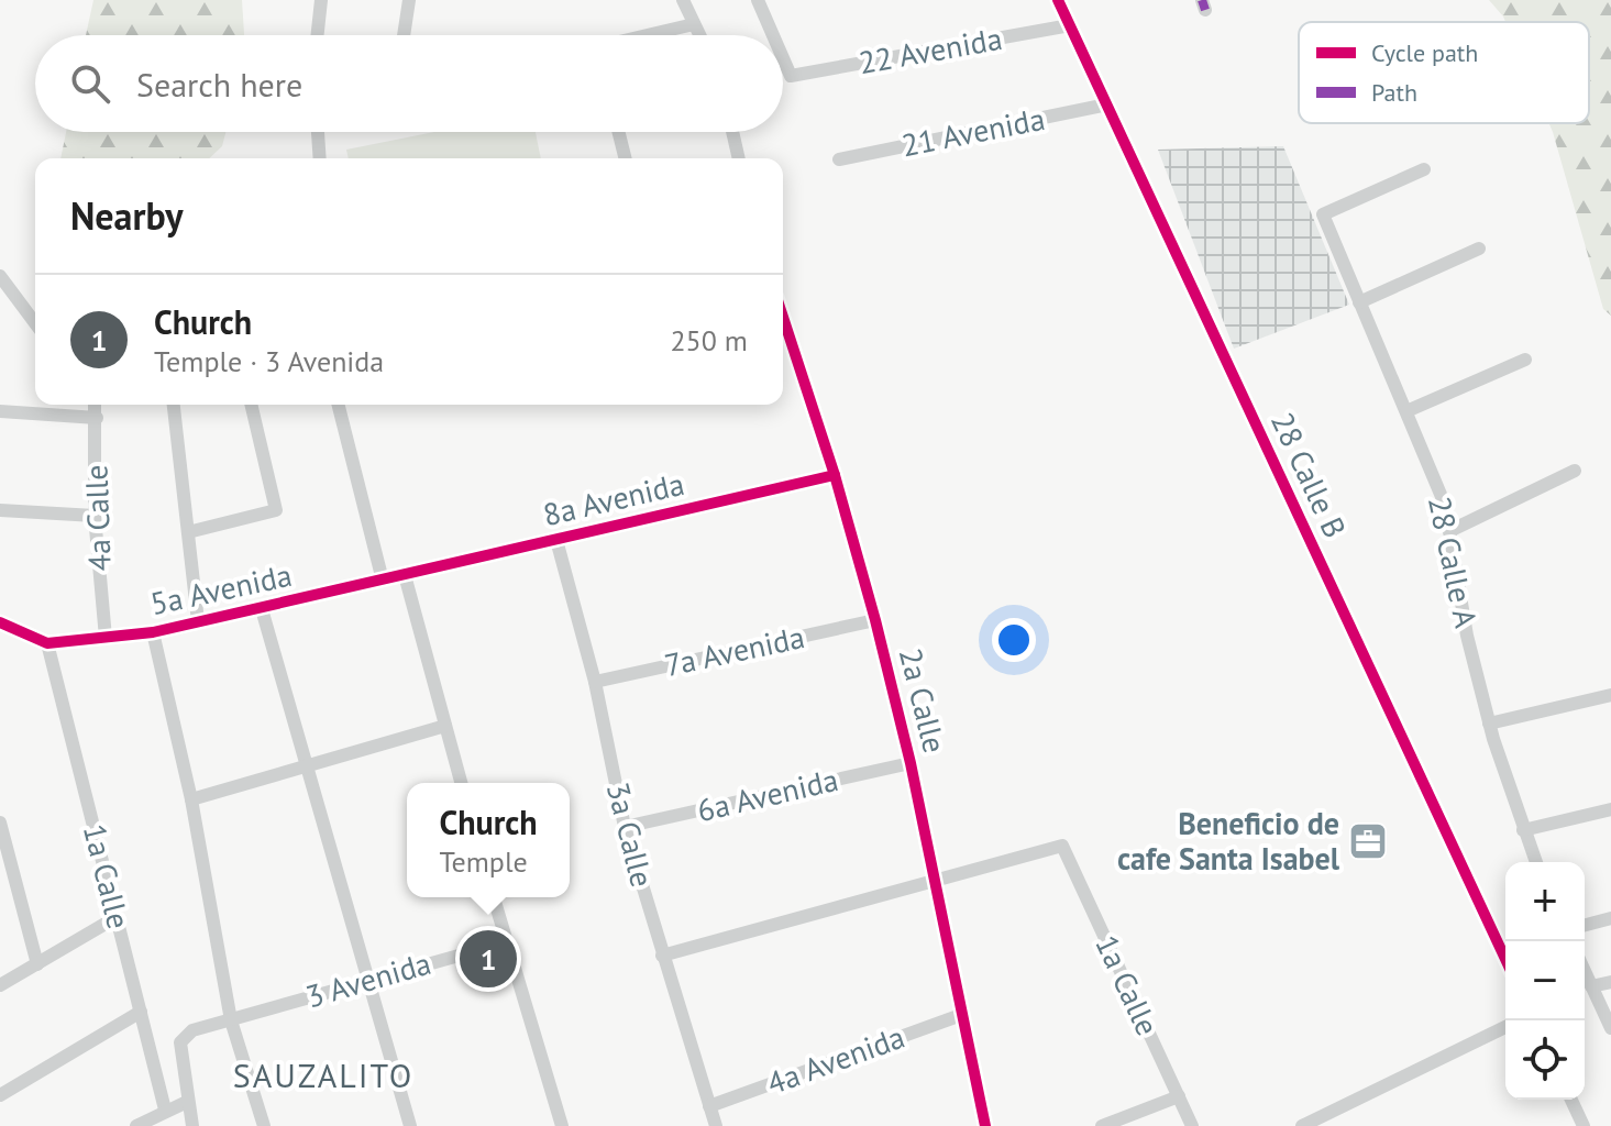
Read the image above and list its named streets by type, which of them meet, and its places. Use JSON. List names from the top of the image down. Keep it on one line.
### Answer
{"streets":{"street":["22 Avenida","21 Avenida","28 Calle B","8a Avenida","4a Calle","28 Calle A","5a Avenida","7a Avenida","2a Calle","6a Avenida","3a Calle","1a Calle","3 Avenida","4a Avenida"]},"crossings":[["22 Avenida","28 Calle B"],["21 Avenida","28 Calle B"],["8a Avenida","5a Avenida"],["8a Avenida","2a Calle"],["8a Avenida","3a Calle"],["4a Calle","5a Avenida"],["5a Avenida","1a Calle"],["7a Avenida","2a Calle"],["7a Avenida","3a Calle"],["2a Calle","6a Avenida"],["2a Calle","1a Calle"],["2a Calle","4a Avenida"],["6a Avenida","3a Calle"],["3a Calle","4a Avenida"]],"districts":["SAUZALITO"],"places":{"office":["Beneficio de cafe Santa Isabel"]},"legend":["Cycle path","Path"],"page":{"search":"Search here","heading":"Nearby","list":[{"mark":"1","name":"Church","note":"Temple · 3 Avenida","value":"250 m"}],"popup":["Church","Temple"],"map_buttons":["+","−"],"pins":"1"}}
